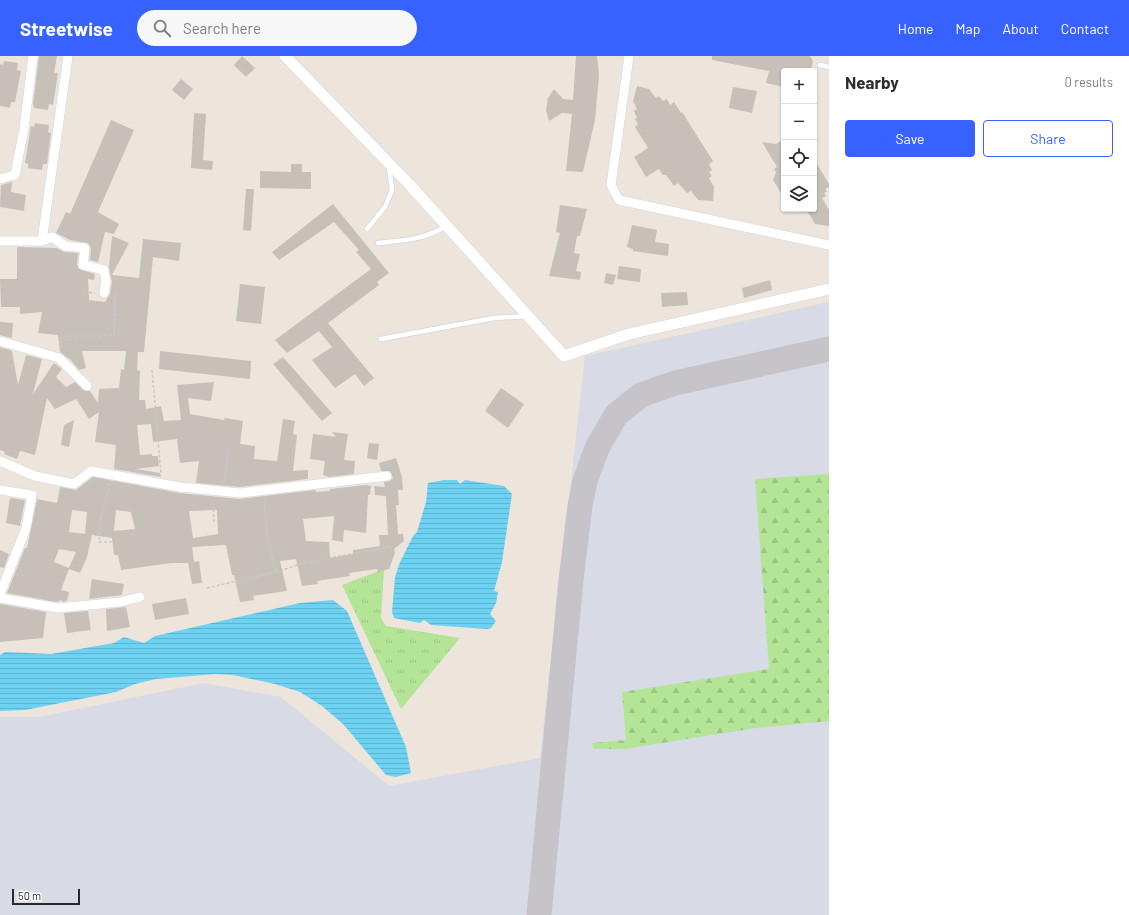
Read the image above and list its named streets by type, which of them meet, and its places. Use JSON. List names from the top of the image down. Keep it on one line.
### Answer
{"scale_bar":"50 m","page":{"header":"Streetwise","search":"Search here","nav":["Home","Map","About","Contact"],"heading":["Nearby","0 results"],"map_buttons":["+","−"],"buttons":["Save","Share"],"scale":"50 m"}}
